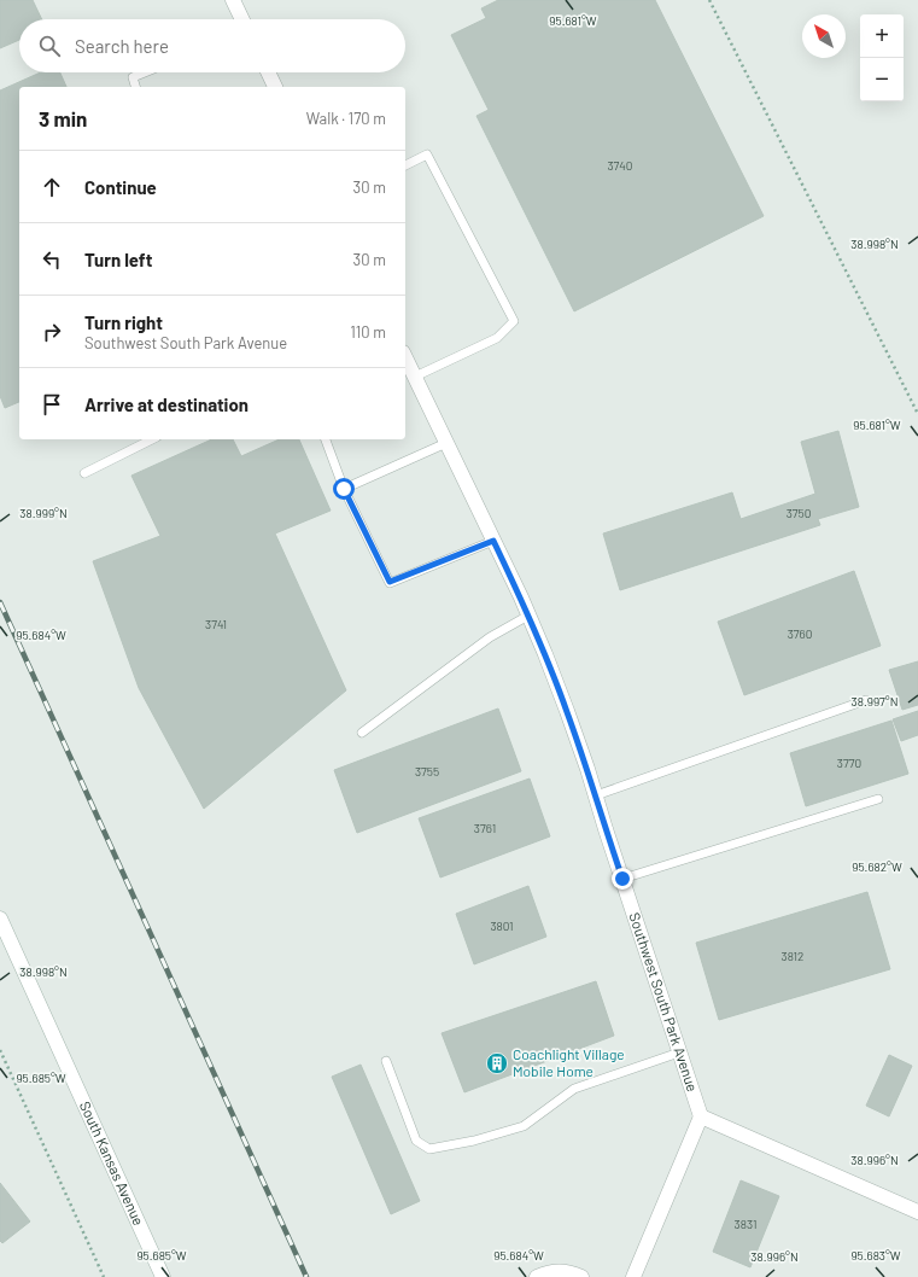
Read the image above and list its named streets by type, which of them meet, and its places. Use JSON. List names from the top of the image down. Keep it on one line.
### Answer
{"streets":{"street":["Southwest South Park Avenue","South Kansas Avenue"]},"places":{"building":["Coachlight Village Mobile Home"]},"house_numbers":["3740","3750","3741","3760","3770","3755","3761","3801","3812","3831"],"north":"top left","page":{"map_buttons":["+","−"],"search":"Search here","heading":["3 min","Walk · 170 m"],"list":[["Continue","30 m"],["Turn left","30 m"],["Turn right","Southwest South Park Avenue","110 m"],"Arrive at destination"]},"coordinates":["95.681°W","38.998°N","38.999°N","95.684°W","38.997°N","95.682°W","95.685°W","38.996°N","95.683°W"]}
